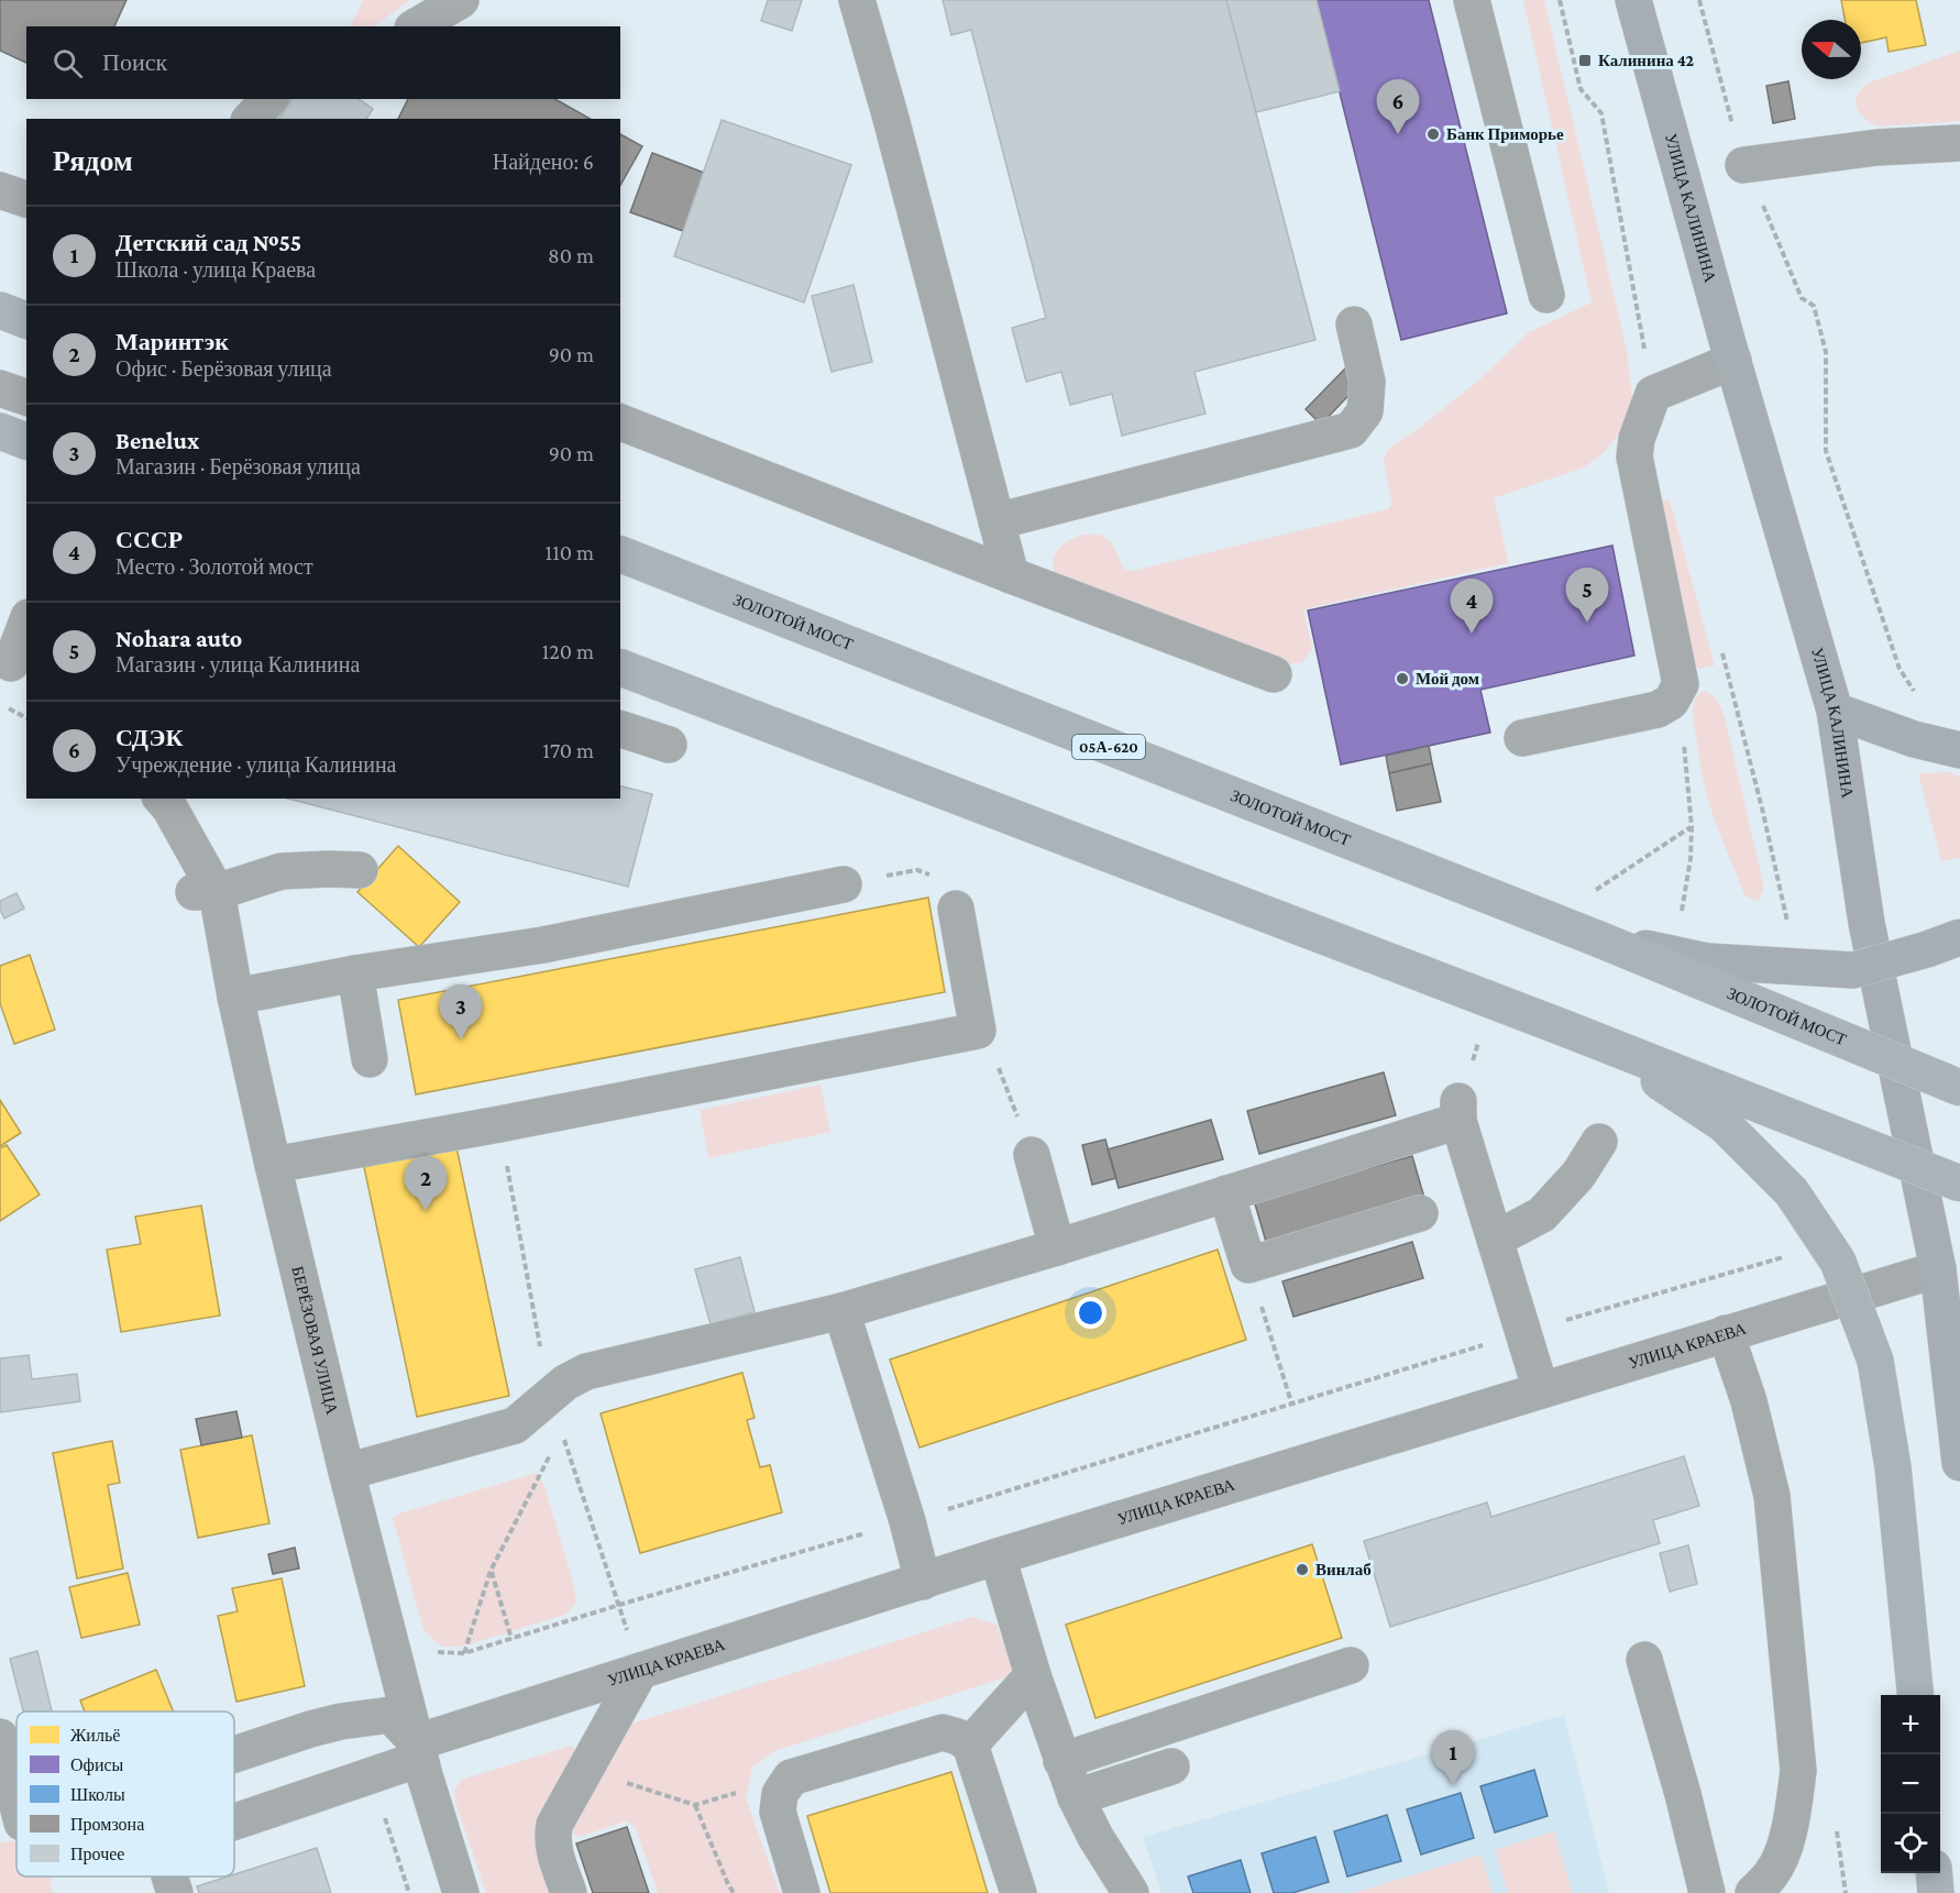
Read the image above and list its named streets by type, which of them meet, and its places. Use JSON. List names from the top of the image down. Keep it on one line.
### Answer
{"streets":{"highway":["ЗОЛОТОЙ МОСТ","05А-620"],"main road":["УЛИЦА КАЛИНИНА"],"street":["БЕРЁЗОВАЯ УЛИЦА","УЛИЦА КРАЕВА"]},"crossings":[["УЛИЦА КАЛИНИНА","УЛИЦА КРАЕВА"],["БЕРЁЗОВАЯ УЛИЦА","УЛИЦА КРАЕВА"]],"places":{"transit":["Калинина 42"],"other":["Банк Приморье","Мой дом","Винлаб"]},"legend":["Жильё","Офисы","Школы","Промзона","Прочее"],"north":"left","page":{"search":"Поиск","pins":["6","5","4","3","2","1"],"heading":["Рядом","Найдено: 6"],"list":[{"mark":"1","name":"Детский сад №55","note":"Школа · улица Краева","value":"80 m"},{"mark":"2","name":"Маринтэк","note":"Офис · Берёзовая улица","value":"90 m"},{"mark":"3","name":"Benelux","note":"Магазин · Берёзовая улица","value":"90 m"},{"mark":"4","name":"СССР","note":"Место · Золотой мост","value":"110 m"},{"mark":"5","name":"Nohara auto","note":"Магазин · улица Калинина","value":"120 m"},{"mark":"6","name":"СДЭК","note":"Учреждение · улица Калинина","value":"170 m"}],"map_buttons":["+","−"]}}
